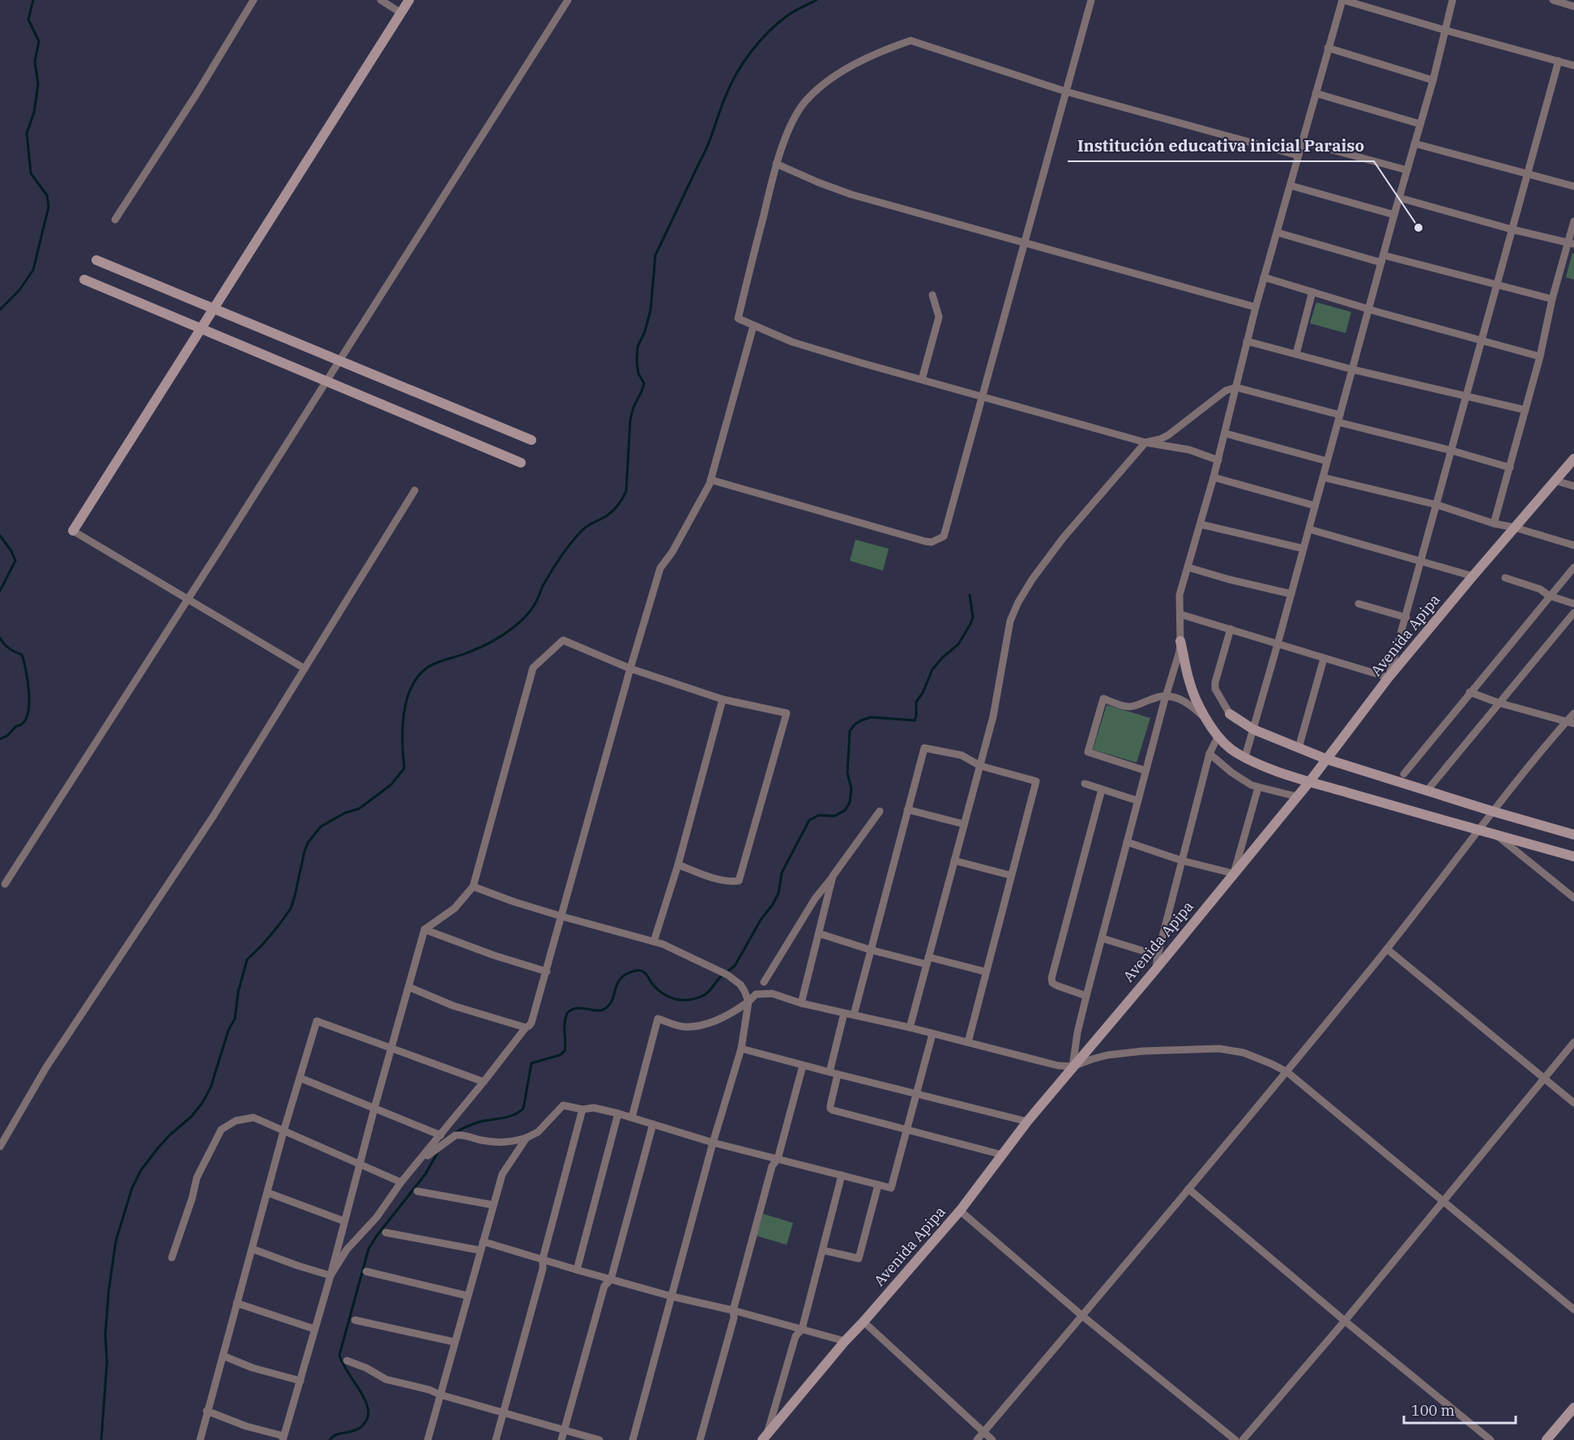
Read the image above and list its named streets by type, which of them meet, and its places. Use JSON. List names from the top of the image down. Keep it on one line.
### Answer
{"streets":{"street":["Avenida Apipa"]},"places":["Institución educativa inicial Paraiso"],"scale_bar":"100 m"}
